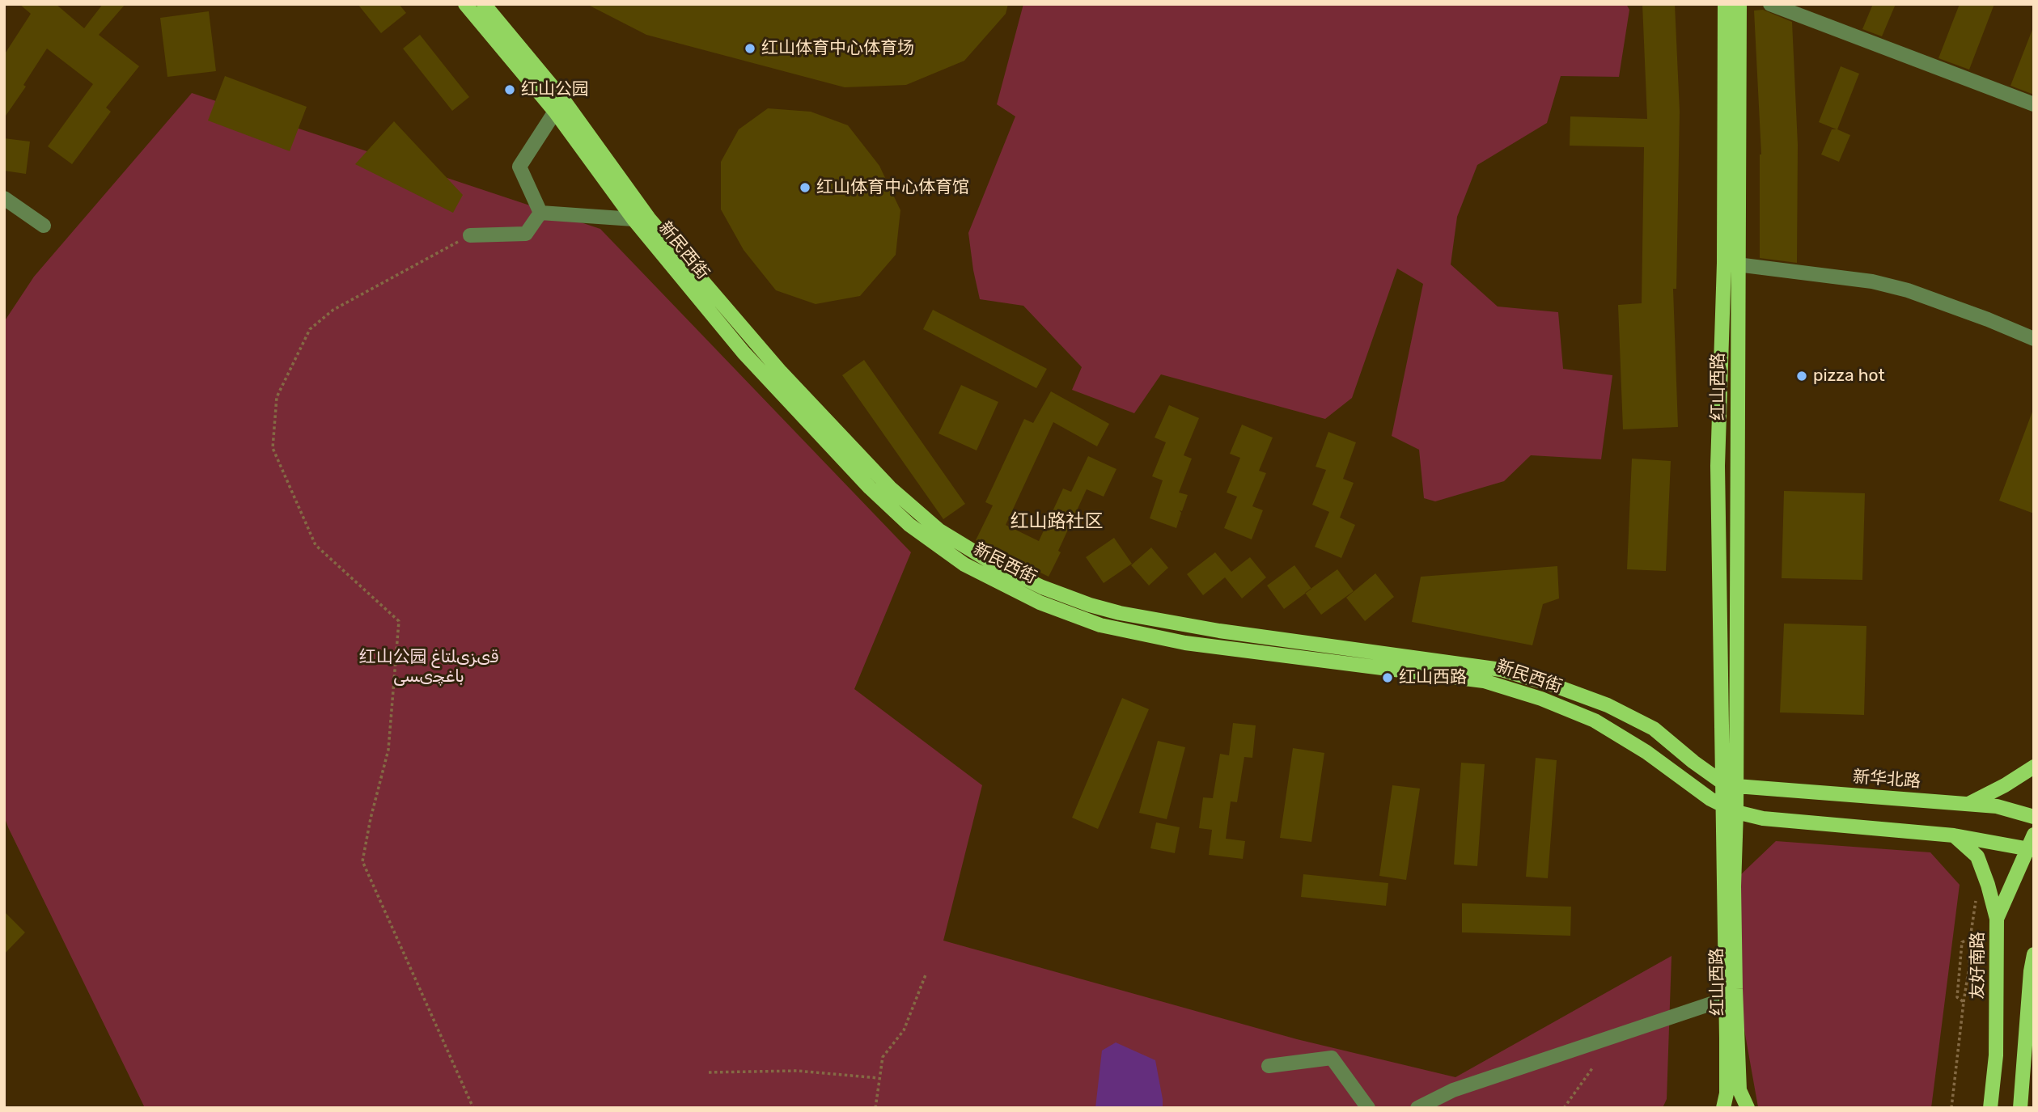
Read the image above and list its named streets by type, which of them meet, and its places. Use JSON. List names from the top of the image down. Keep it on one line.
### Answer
{"streets":{"main road":["新民西街","红山西路","新华北路","友好南路"]},"crossings":[["新民西街","红山西路"],["新民西街","新华北路"],["红山西路","新华北路"]],"districts":["红山路社区"],"parks":["红山公园 قىزىلتاغ باغچىسى"],"places":["红山体育中心体育场","红山公园","红山体育中心体育馆","pizza hot","红山西路"]}
